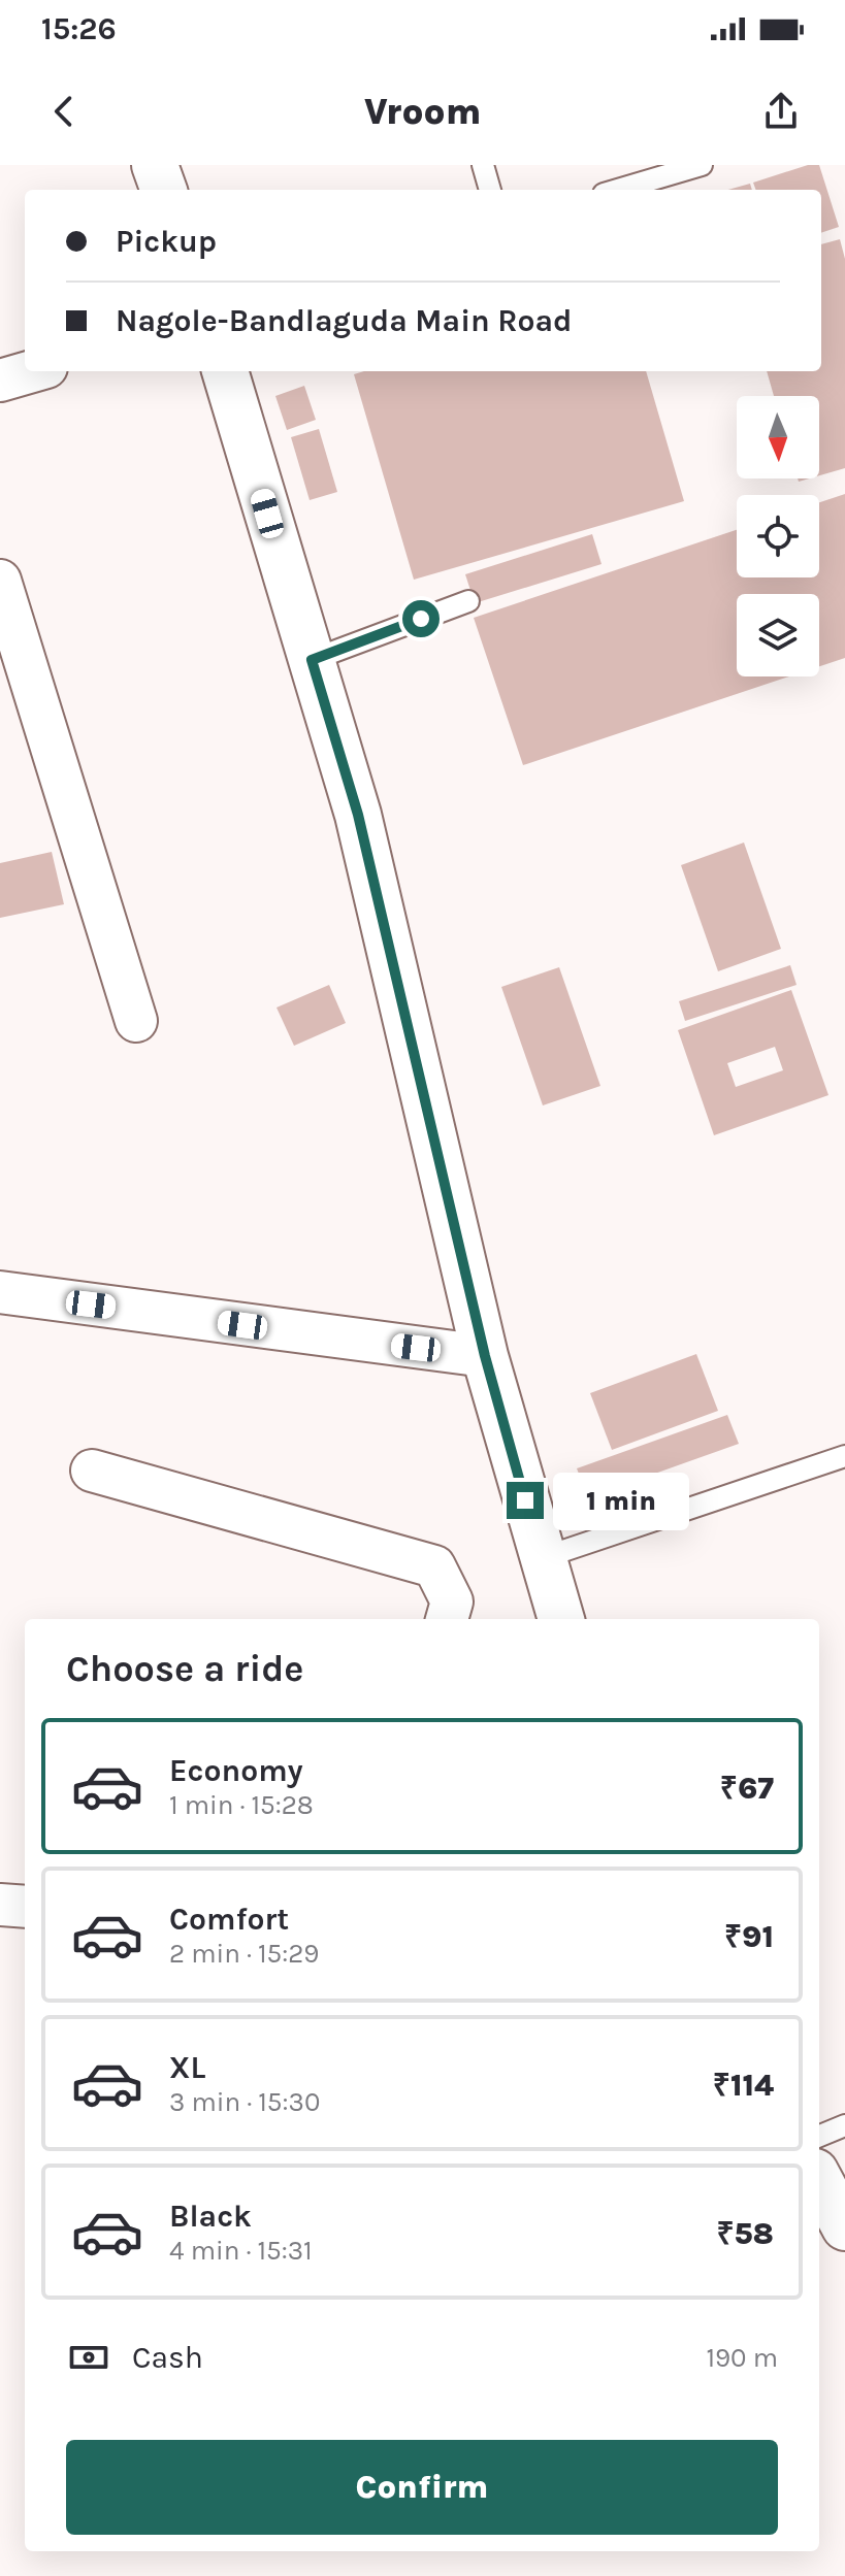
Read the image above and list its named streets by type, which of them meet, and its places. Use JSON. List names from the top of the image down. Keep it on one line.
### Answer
{"north":"bottom","page":{"status":"15:26","header":"Vroom","banner":["Pickup","Nagole-Bandlaguda Main Road"],"bubble":"1 min","heading":"Choose a ride","list":[{"name":"Economy","note":"1 min · 15:28","value":"₹67"},{"name":"Comfort","note":"2 min · 15:29","value":"₹91"},{"name":"XL","note":"3 min · 15:30","value":"₹114"},{"name":"Black","note":"4 min · 15:31","value":"₹58"}],"pay":["Cash","190 m"],"buttons":"Confirm"}}
